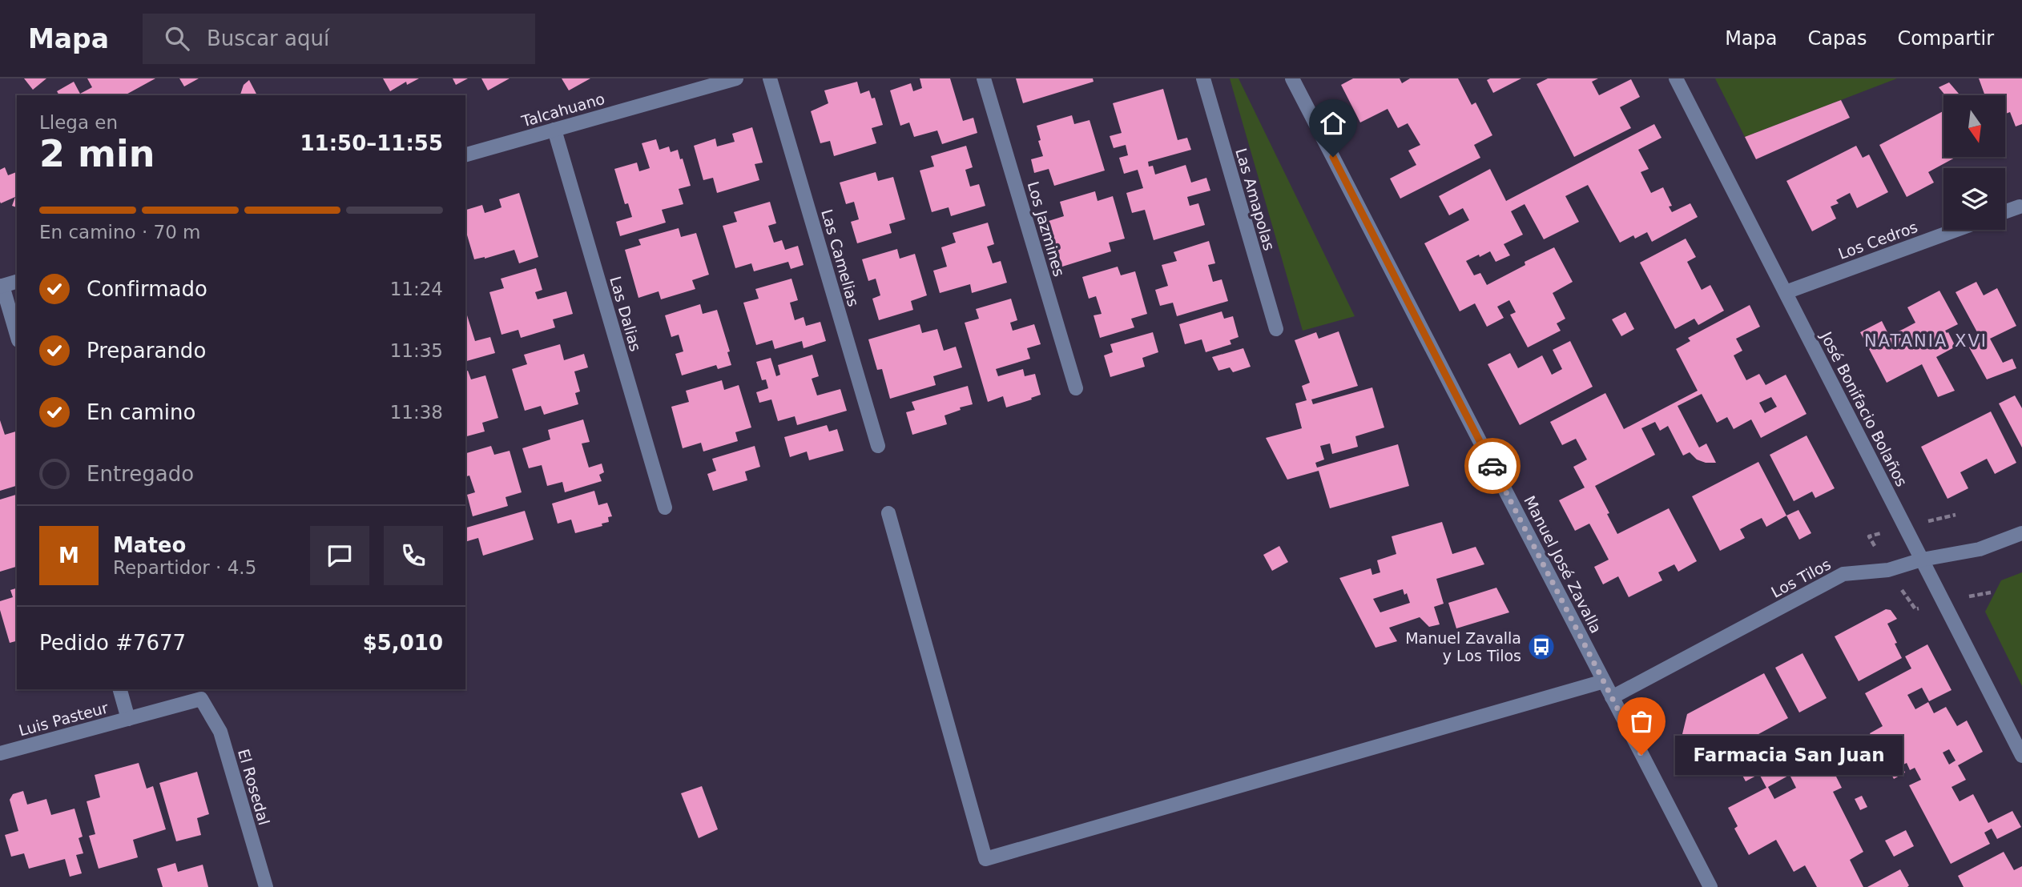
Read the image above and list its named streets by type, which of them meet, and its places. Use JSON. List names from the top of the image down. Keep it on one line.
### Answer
{"streets":{"street":["Talcahuano","Las Amapolas","Los Jazmines","Los Cedros","Las Camelias","Las Dalias","José Bonifacio Bolaños","Manuel José Zavalla","Los Tilos","Luis Pasteur","El Rosedal"]},"crossings":[["Talcahuano","Las Dalias"],["Los Cedros","José Bonifacio Bolaños"],["José Bonifacio Bolaños","Los Tilos"],["Manuel José Zavalla","Los Tilos"],["Luis Pasteur","El Rosedal"]],"districts":["NATANIA XVI"],"places":{"bus stop":["Manuel Zavalla y Los Tilos"],"other":["Farmacia San Juan"]},"north":"bottom","page":{"header":"Mapa","search":"Buscar aquí","nav":["Mapa","Capas","Compartir"],"heading":["2 min","Llega en","11:50–11:55"],"panel":["Mateo","Repartidor · 4.5","Pedido #7677","$5,010"],"bar":"En camino · 70 m","list":[["Confirmado","11:24"],["Preparando","11:35"],["En camino","11:38"],"Entregado"],"round":"M","bubble":"Farmacia San Juan"}}
